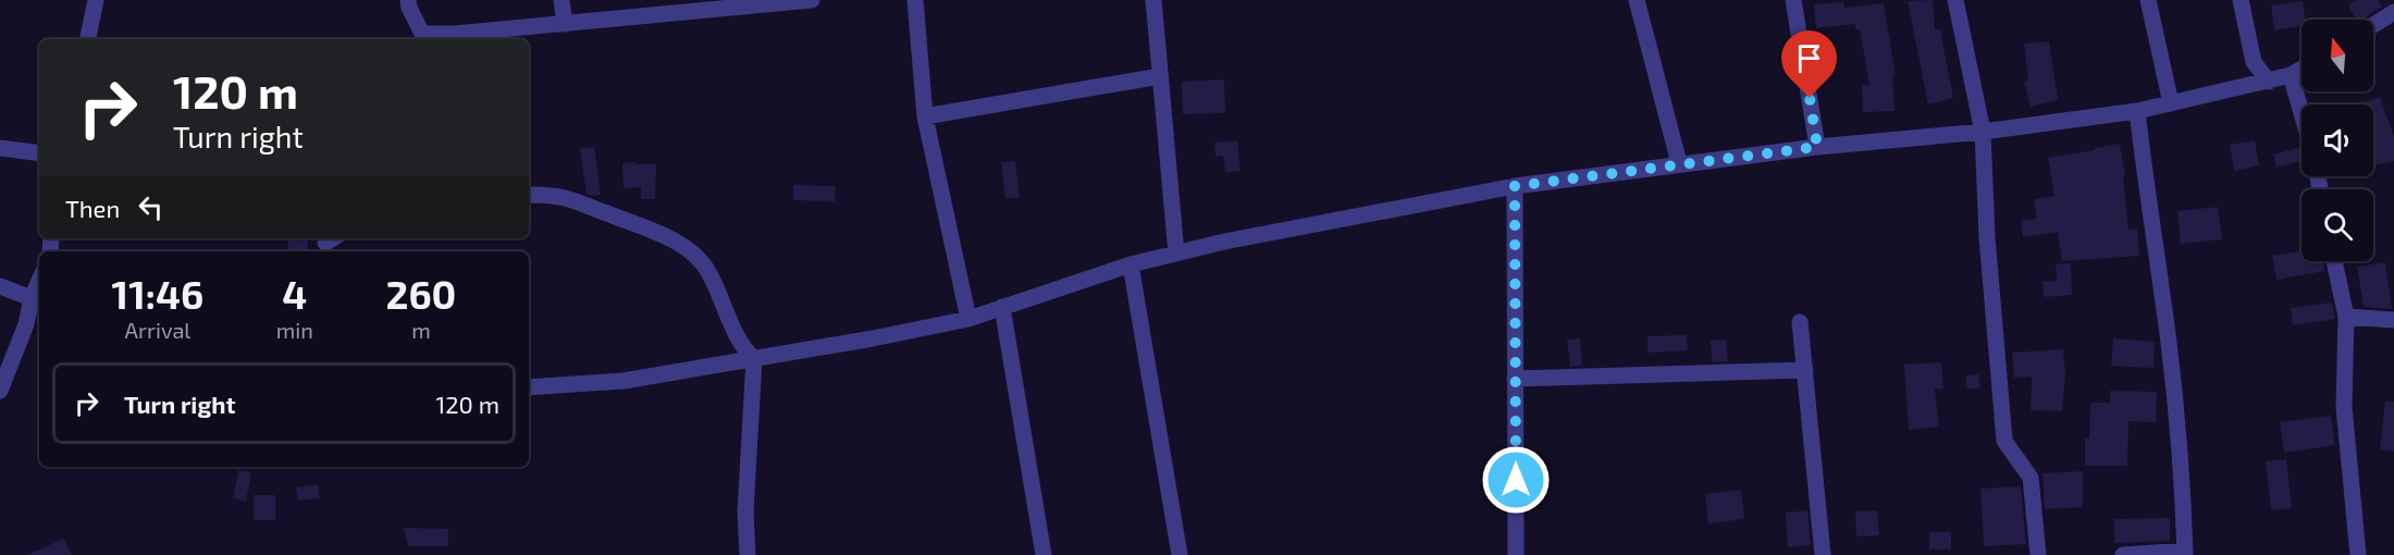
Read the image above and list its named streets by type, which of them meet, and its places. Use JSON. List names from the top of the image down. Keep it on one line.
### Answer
{"north":"top","page":{"turn":["120 m","Turn right"],"then":"Then","eta":["11:46","Arrival","4","min","260","m"],"list":[{"name":"Turn right","value":"120 m"}]}}
